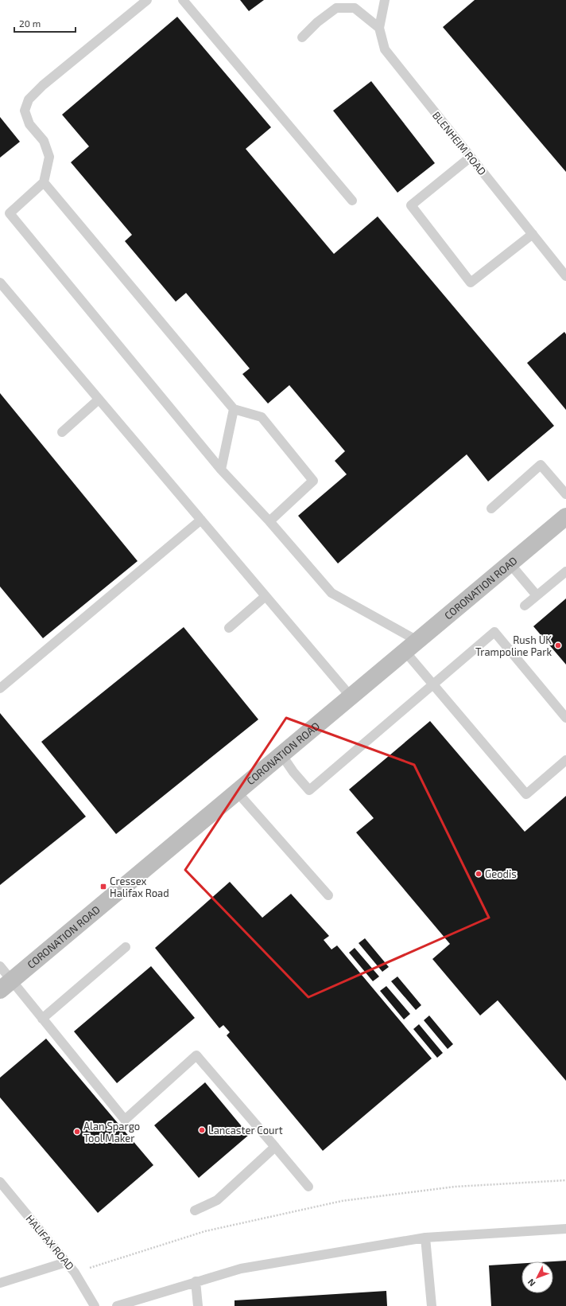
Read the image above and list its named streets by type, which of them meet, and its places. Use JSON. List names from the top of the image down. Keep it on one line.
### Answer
{"streets":{"street":["CORONATION ROAD"],"lane":["BLENHEIM ROAD","HALIFAX ROAD"]},"places":{"other":["Rush UK Trampoline Park","Geodis","Lancaster Court","Alan Spargo Tool Maker"],"transit":["Cressex Halifax Road"]},"scale_bar":"20 m","north":"bottom left"}
